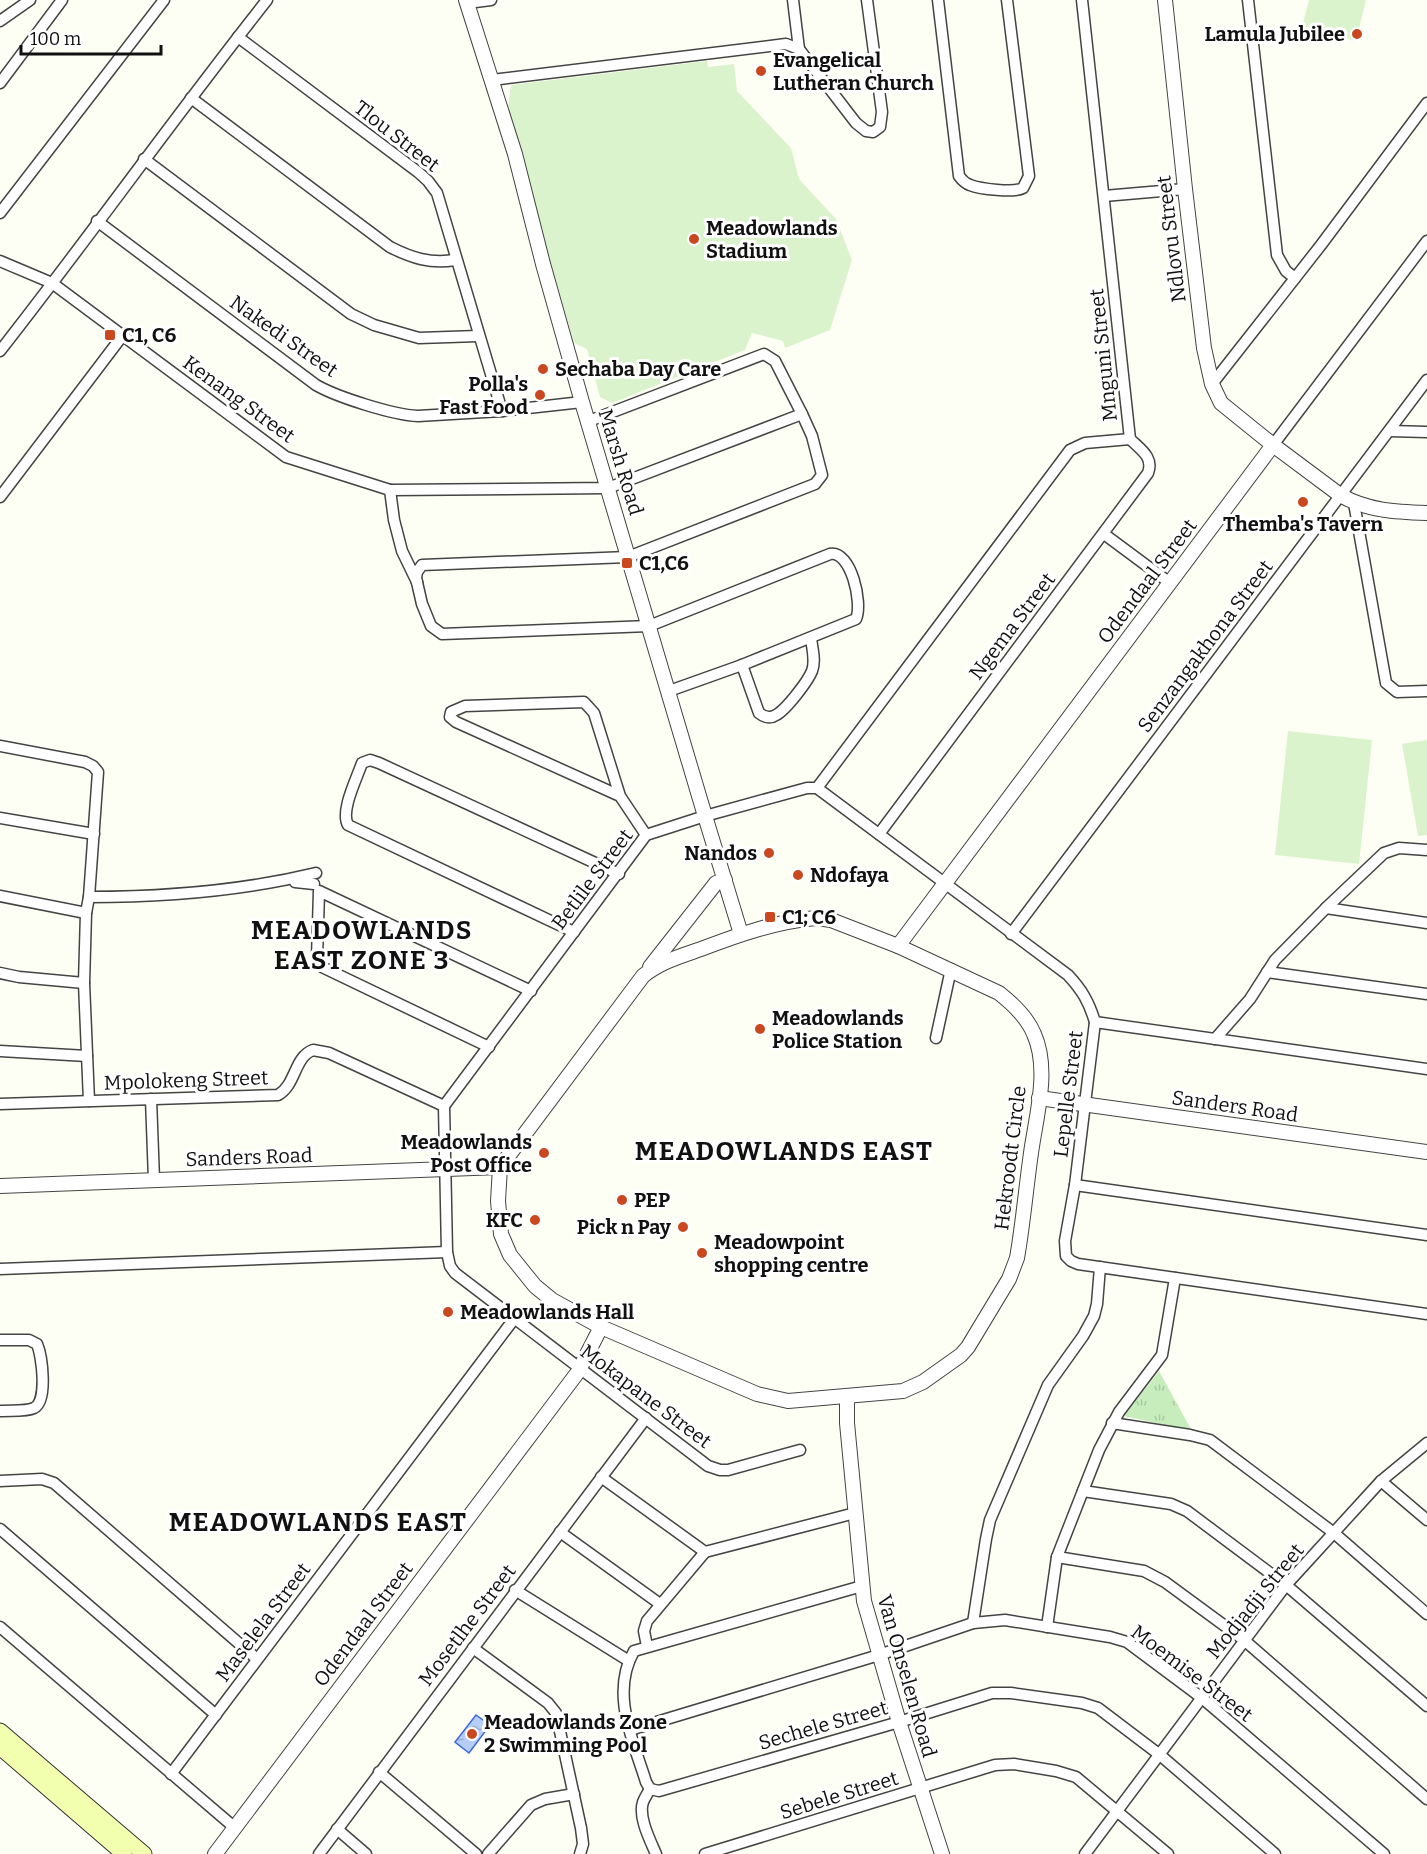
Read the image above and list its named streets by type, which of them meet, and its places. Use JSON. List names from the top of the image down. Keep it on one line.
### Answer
{"streets":{"street":["Tlou Street","Ndlovu Street","Nakedi Street","Mnguni Street","Kenang Street","Marsh Road","Odendaal Street","Ngema Street","Senzangakhona Street","Betlile Street","Mpolokeng Street","Lepelle Street","Sanders Road","Hekroodt Circle","Mokapane Street","Modjadji Street","Maselela Street","Mosetlhe Street","Moemise Street","Van Onselen Road","Sechele Street","Sebele Street"]},"crossings":[["Tlou Street","Nakedi Street"],["Ndlovu Street","Odendaal Street"],["Ndlovu Street","Senzangakhona Street"],["Nakedi Street","Marsh Road"],["Mnguni Street","Ngema Street"],["Mnguni Street","Betlile Street"],["Kenang Street","Marsh Road"],["Marsh Road","Betlile Street"],["Marsh Road","Hekroodt Circle"],["Odendaal Street","Lepelle Street"],["Odendaal Street","Hekroodt Circle"],["Odendaal Street","Mokapane Street"],["Senzangakhona Street","Lepelle Street"],["Betlile Street","Mpolokeng Street"],["Lepelle Street","Sanders Road"],["Sanders Road","Hekroodt Circle"],["Sanders Road","Mokapane Street"],["Hekroodt Circle","Van Onselen Road"],["Mokapane Street","Maselela Street"],["Mokapane Street","Mosetlhe Street"],["Modjadji Street","Moemise Street"],["Modjadji Street","Sechele Street"],["Modjadji Street","Sebele Street"],["Moemise Street","Van Onselen Road"],["Van Onselen Road","Sechele Street"],["Van Onselen Road","Sebele Street"]],"districts":["MEADOWLANDS EAST ZONE 3","MEADOWLANDS EAST","MEADOWLANDS EAST"],"places":{"other":["Lamula Jubilee","Evangelical Lutheran Church","Meadowlands Stadium","Sechaba Day Care","Polla's Fast Food","Themba's Tavern","Nandos","Ndofaya","Meadowlands Police Station","Meadowlands Post Office","PEP","KFC","Pick n Pay","Meadowpoint shopping centre","Meadowlands Hall","Meadowlands Zone 2 Swimming Pool"],"transit":["C1, C6","C1,C6","C1; C6"]},"scale_bar":"100 m"}
